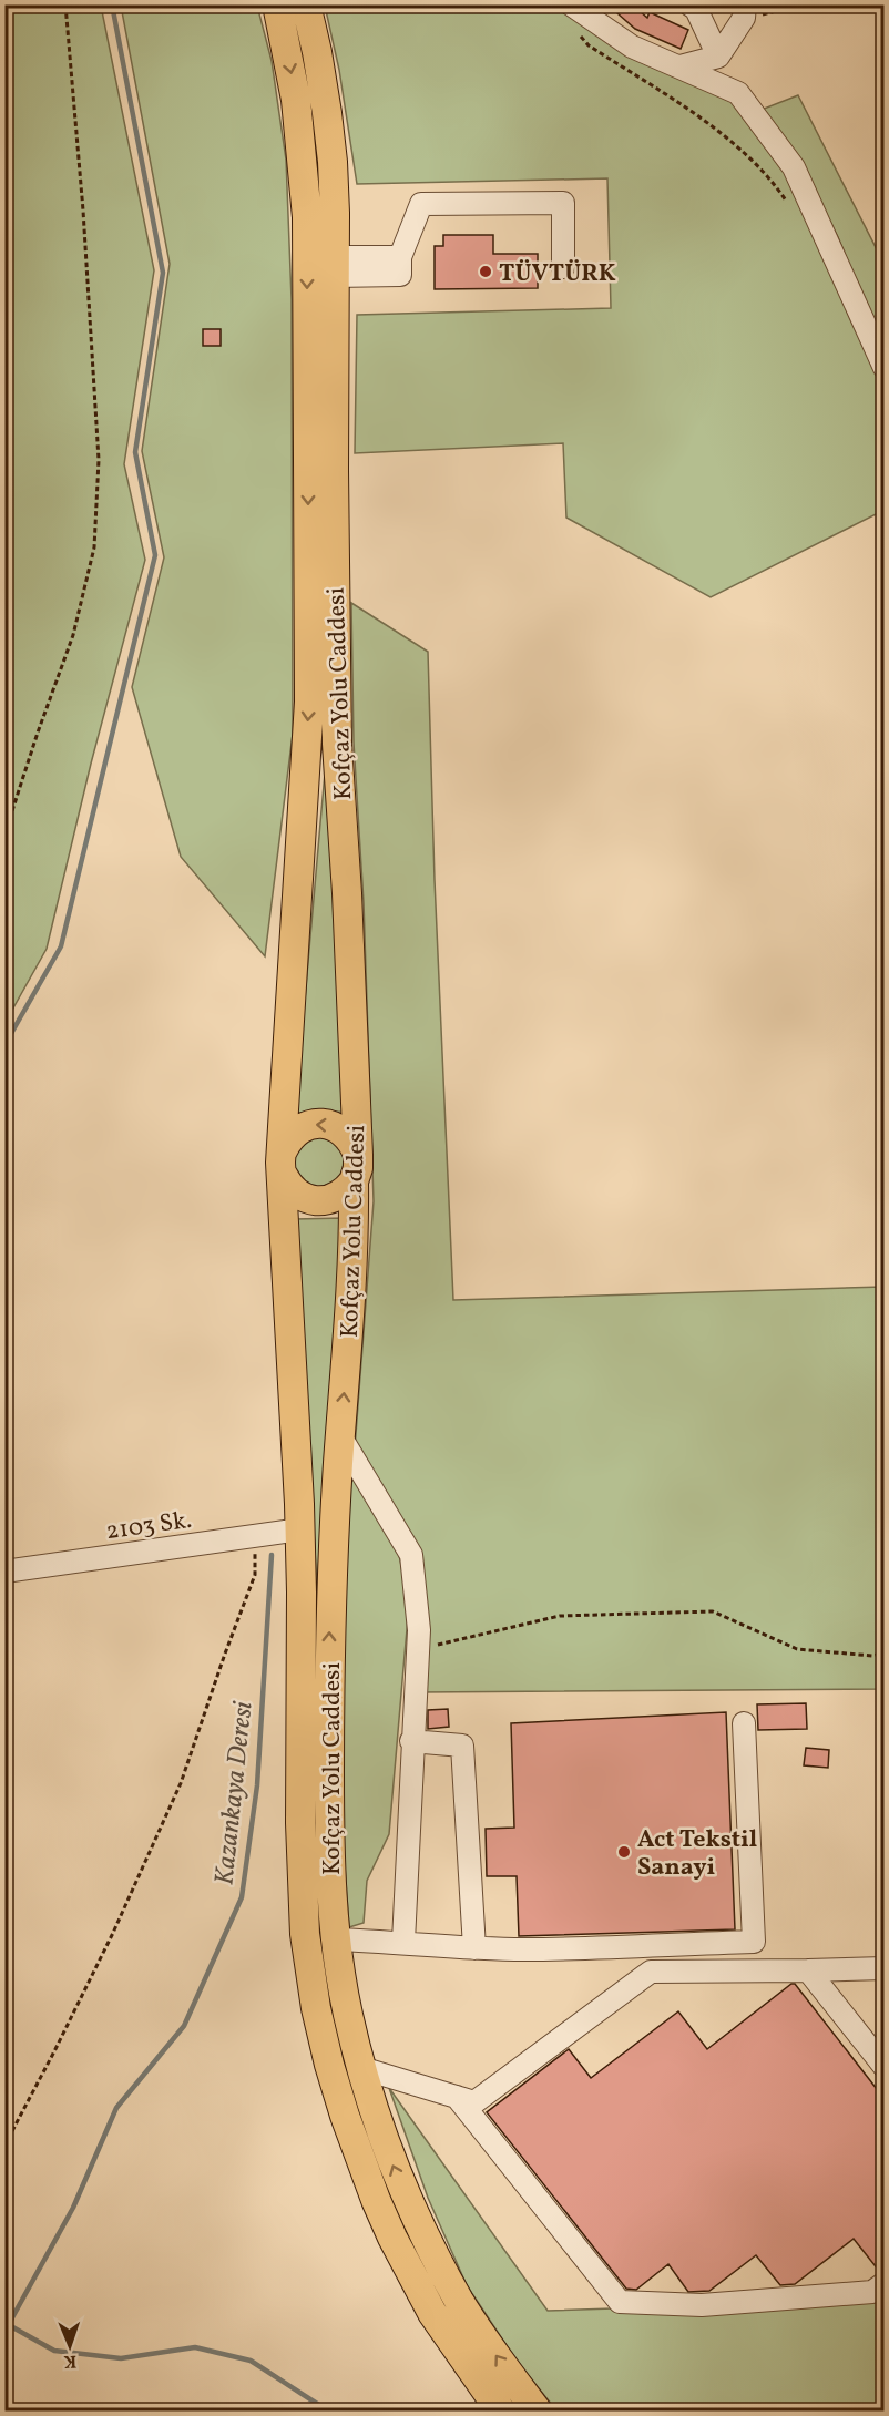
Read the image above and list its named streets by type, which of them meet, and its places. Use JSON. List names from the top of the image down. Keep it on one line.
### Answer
{"streets":{"main road":["Kofçaz Yolu Caddesi"],"street":["2103 Sk."]},"crossings":[["Kofçaz Yolu Caddesi","2103 Sk."]],"water":["Kazankaya Deresi"],"places":["TÜVTÜRK","Act Tekstil Sanayi"],"north":"bottom"}
